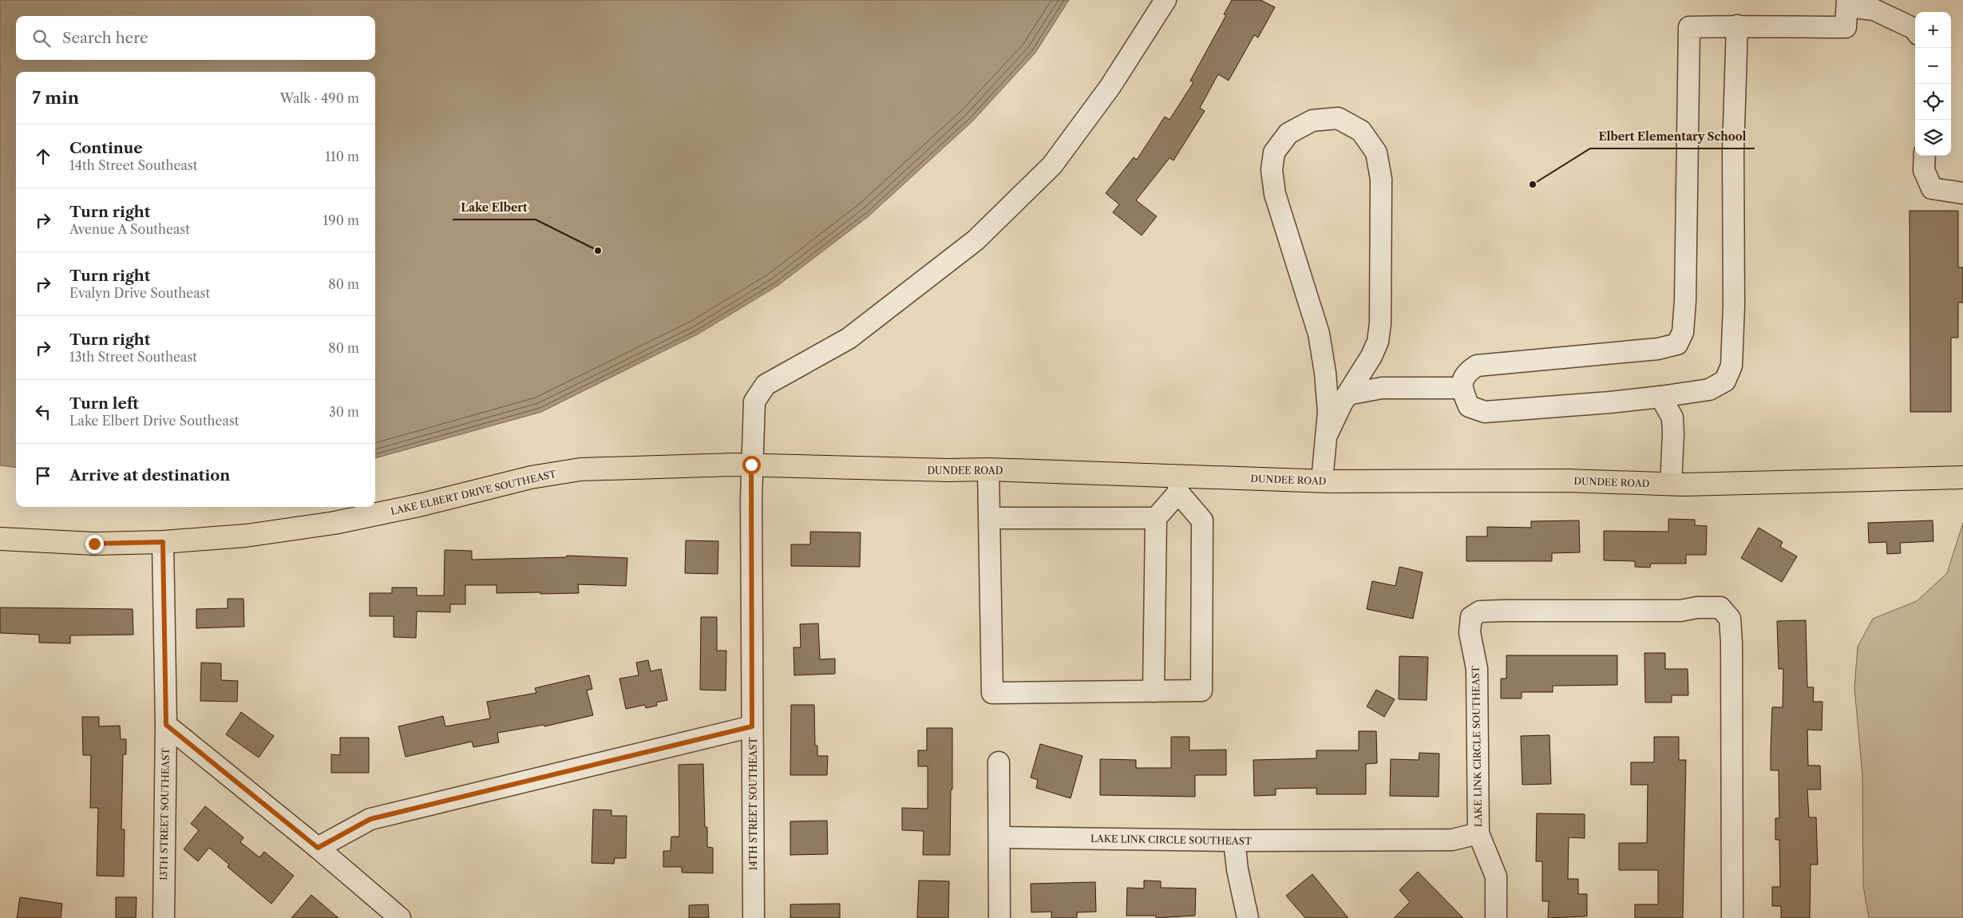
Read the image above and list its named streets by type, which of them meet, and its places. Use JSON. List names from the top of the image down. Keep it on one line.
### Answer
{"streets":{"main road":["DUNDEE ROAD","LAKE ELBERT DRIVE SOUTHEAST"],"street":["LAKE LINK CIRCLE SOUTHEAST","14TH STREET SOUTHEAST","13TH STREET SOUTHEAST"]},"crossings":[["DUNDEE ROAD","LAKE ELBERT DRIVE SOUTHEAST"],["DUNDEE ROAD","14TH STREET SOUTHEAST"],["LAKE ELBERT DRIVE SOUTHEAST","13TH STREET SOUTHEAST"]],"places":["Elbert Elementary School","Lake Elbert"],"page":{"map_buttons":["+","−"],"search":"Search here","heading":["7 min","Walk · 490 m"],"list":[["Continue","14th Street Southeast","110 m"],["Turn right","Avenue A Southeast","190 m"],["Turn right","Evalyn Drive Southeast","80 m"],["Turn right","13th Street Southeast","80 m"],["Turn left","Lake Elbert Drive Southeast","30 m"],"Arrive at destination"]}}
